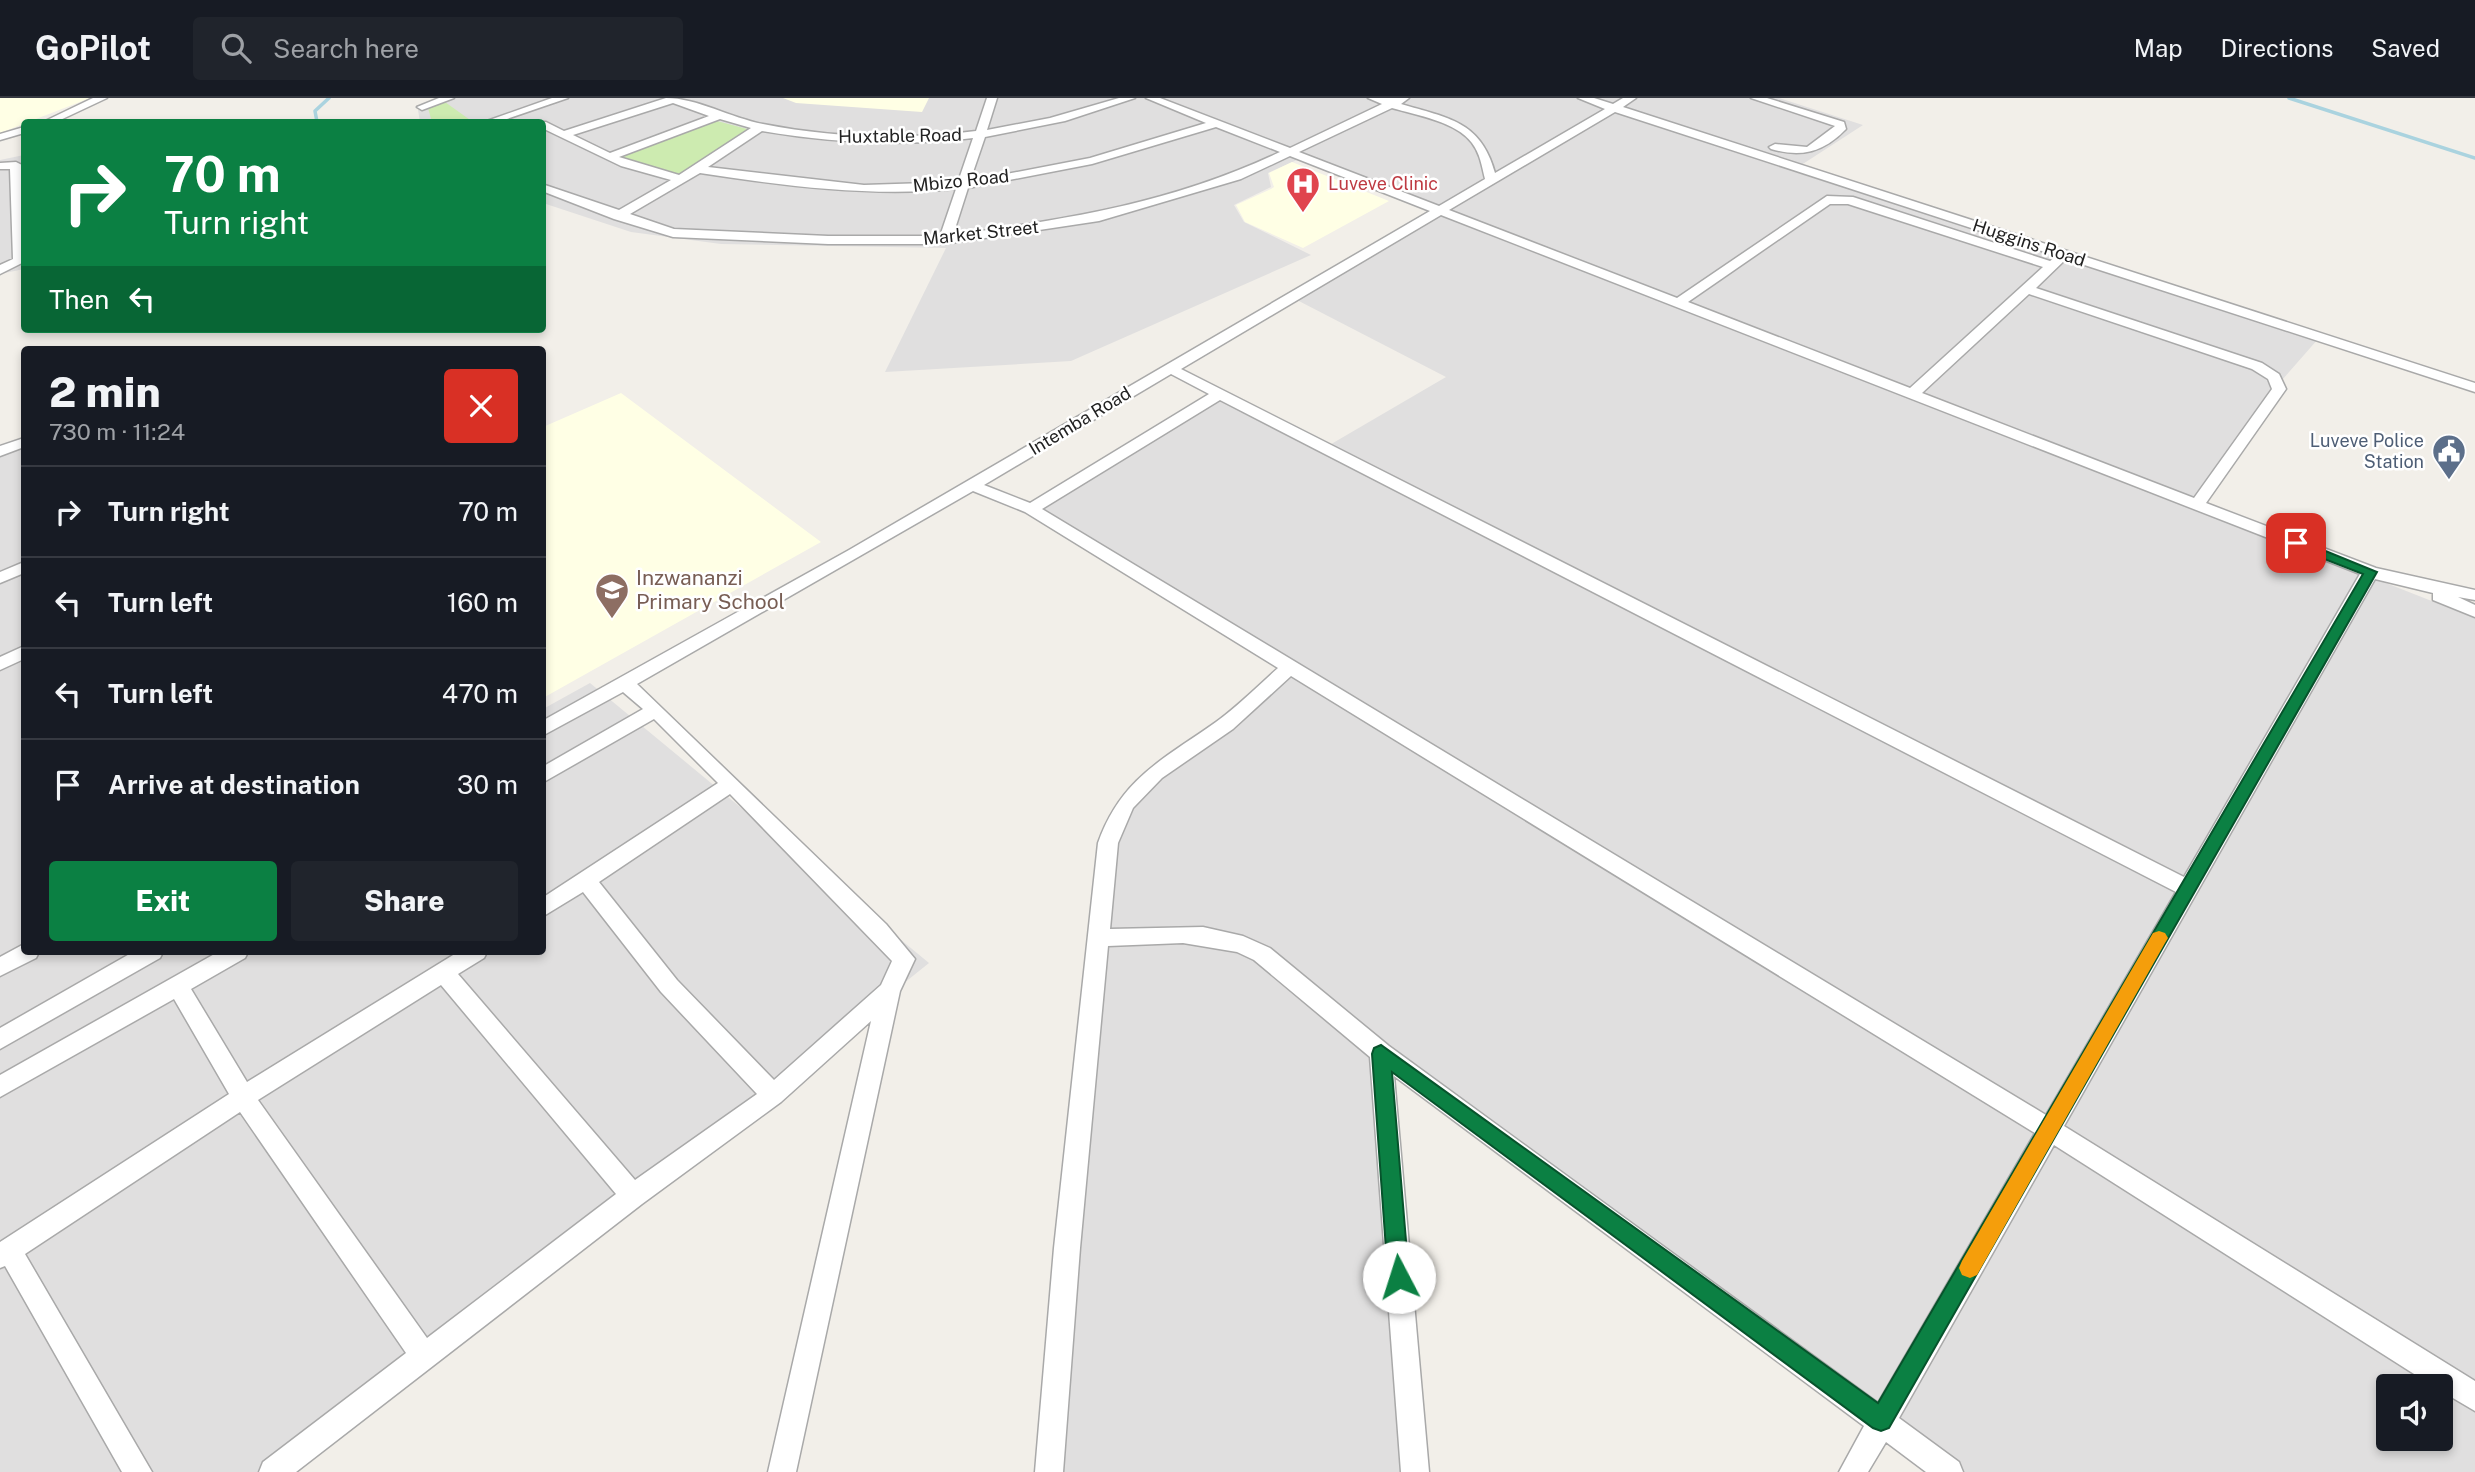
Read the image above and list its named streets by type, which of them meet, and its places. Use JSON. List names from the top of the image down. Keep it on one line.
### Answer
{"streets":{"street":["Huxtable Road","Mbizo Road","Market Street","Huggins Road","Intemba Road"]},"crossings":[["Huggins Road","Intemba Road"]],"places":{"hospital":["Luveve Clinic"],"public building":["Luveve Police Station"],"school or university":["Inzwananzi Primary School"]},"page":{"header":"GoPilot","search":"Search here","nav":["Map","Directions","Saved"],"turn":["70 m","Turn right"],"then":"Then","heading":["2 min","730 m · 11:24"],"list":[{"name":"Turn right","value":"70 m"},{"name":"Turn left","value":"160 m"},{"name":"Turn left","value":"470 m"},{"name":"Arrive at destination","value":"30 m"}],"buttons":["Exit","Share"]}}
